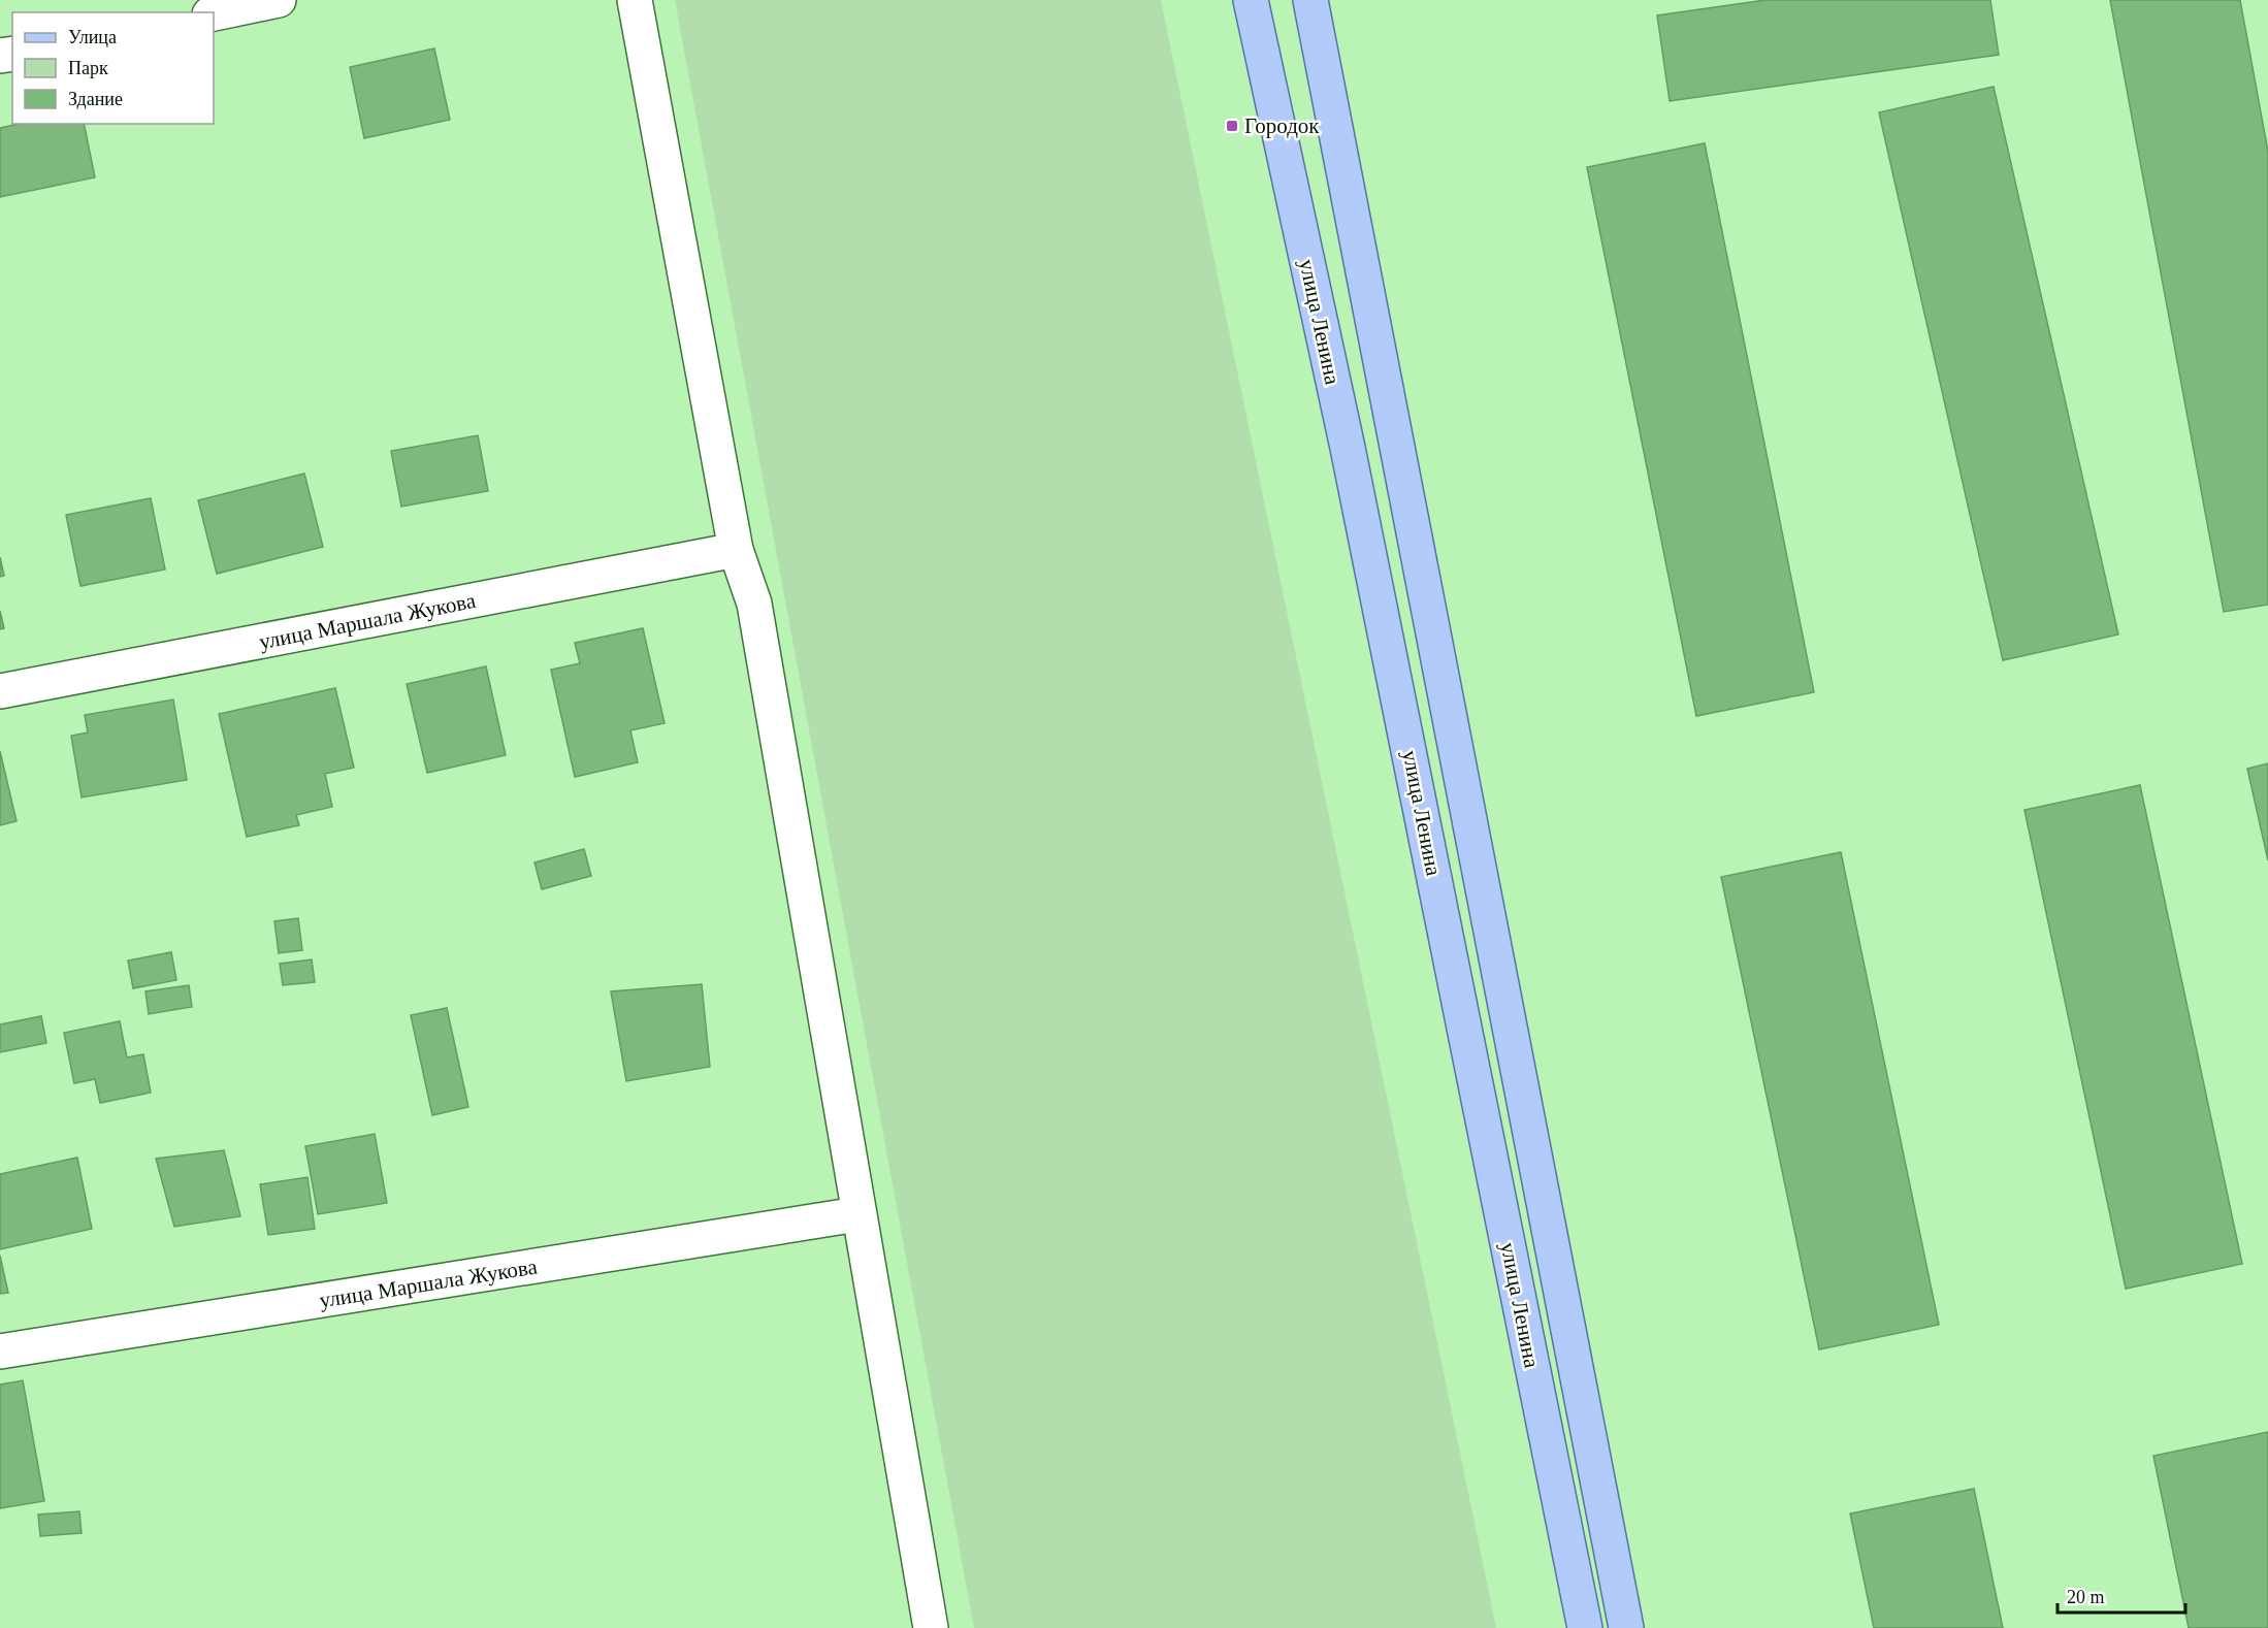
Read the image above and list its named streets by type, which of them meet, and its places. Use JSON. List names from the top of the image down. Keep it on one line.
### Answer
{"streets":{"main road":["улица Ленина"],"street":["улица Маршала Жукова"]},"places":{"transit":["Городок"]},"legend":["Улица","Парк","Здание"],"scale_bar":"20 m"}
